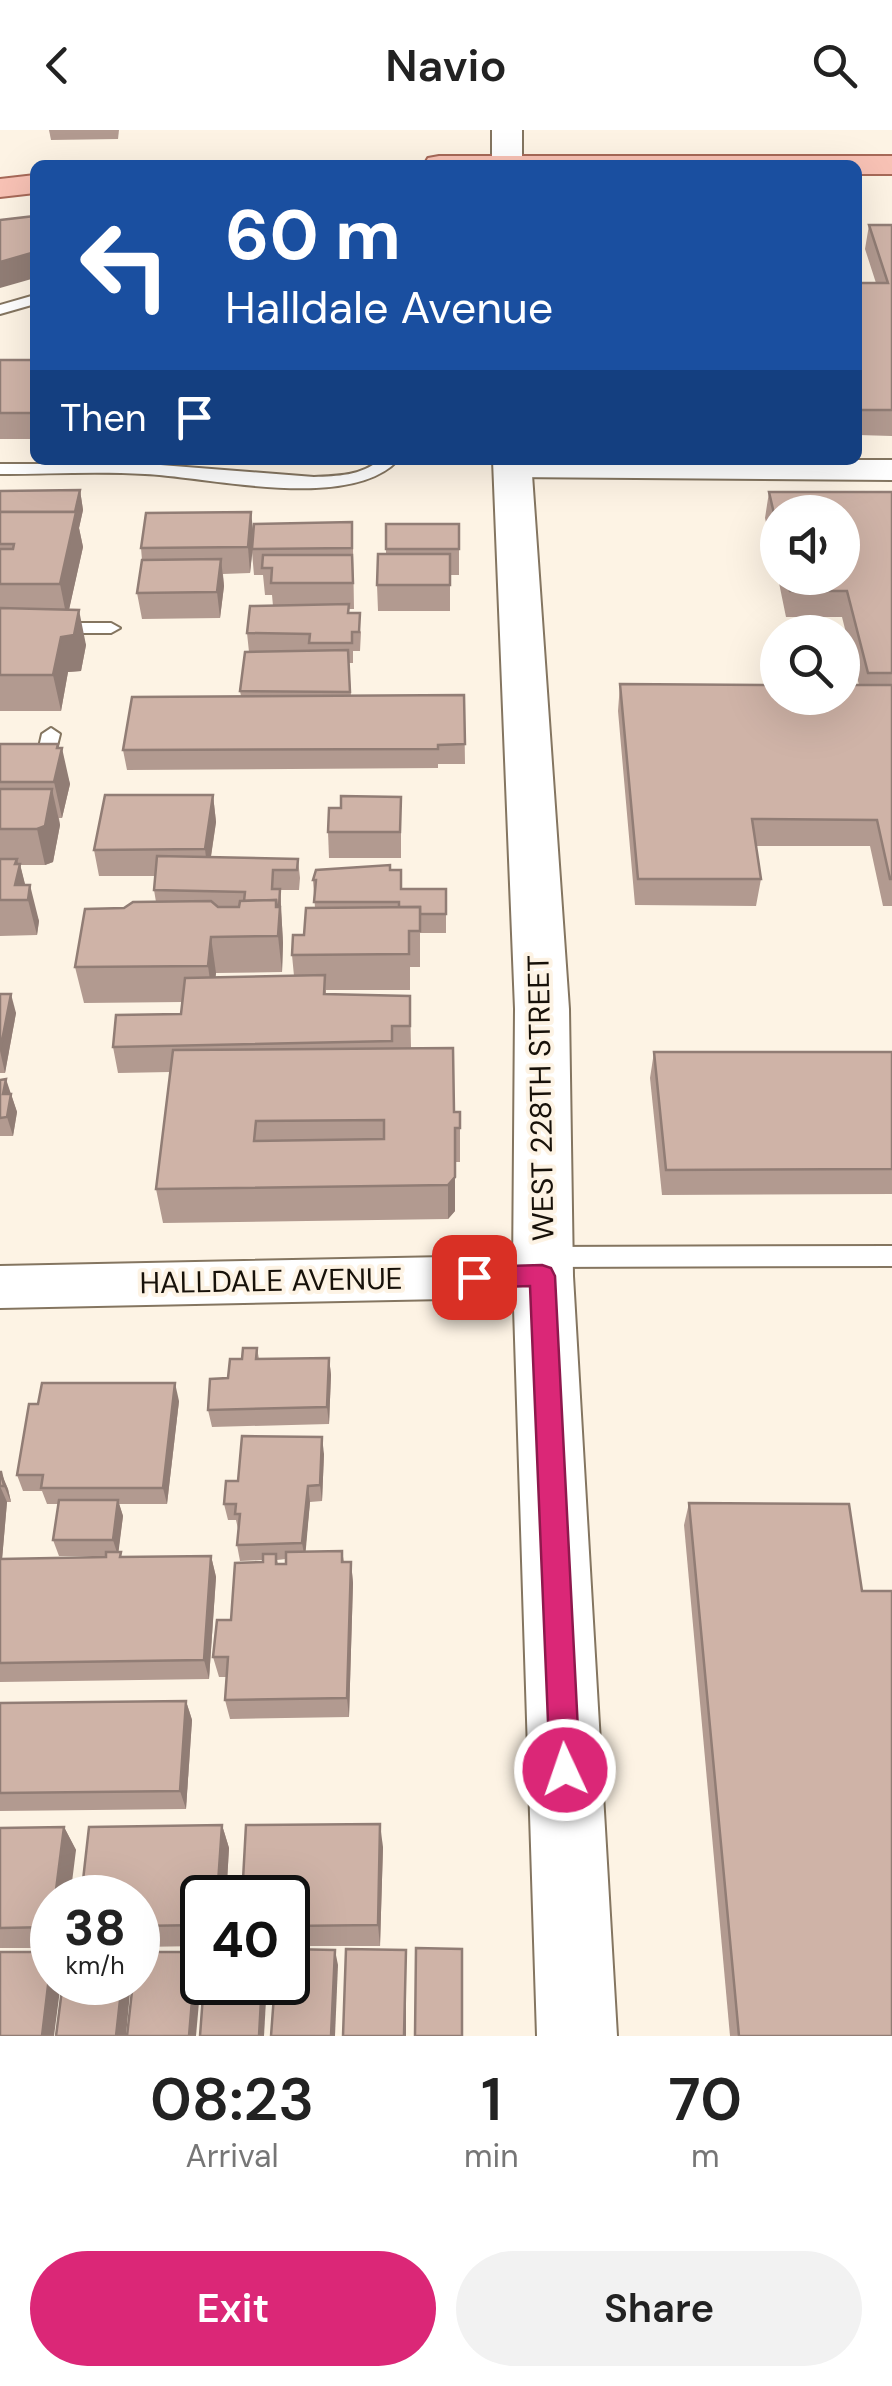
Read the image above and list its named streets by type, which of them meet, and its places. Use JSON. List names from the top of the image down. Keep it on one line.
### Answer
{"streets":{"street":["WEST 228TH STREET","HALLDALE AVENUE"]},"crossings":[["WEST 228TH STREET","HALLDALE AVENUE"]],"page":{"header":"Navio","turn":["60 m","Halldale Avenue"],"then":"Then","speed":"38 km/h","limit":"40","eta":["08:23","Arrival","1","min","70","m"],"buttons":["Exit","Share"]}}
